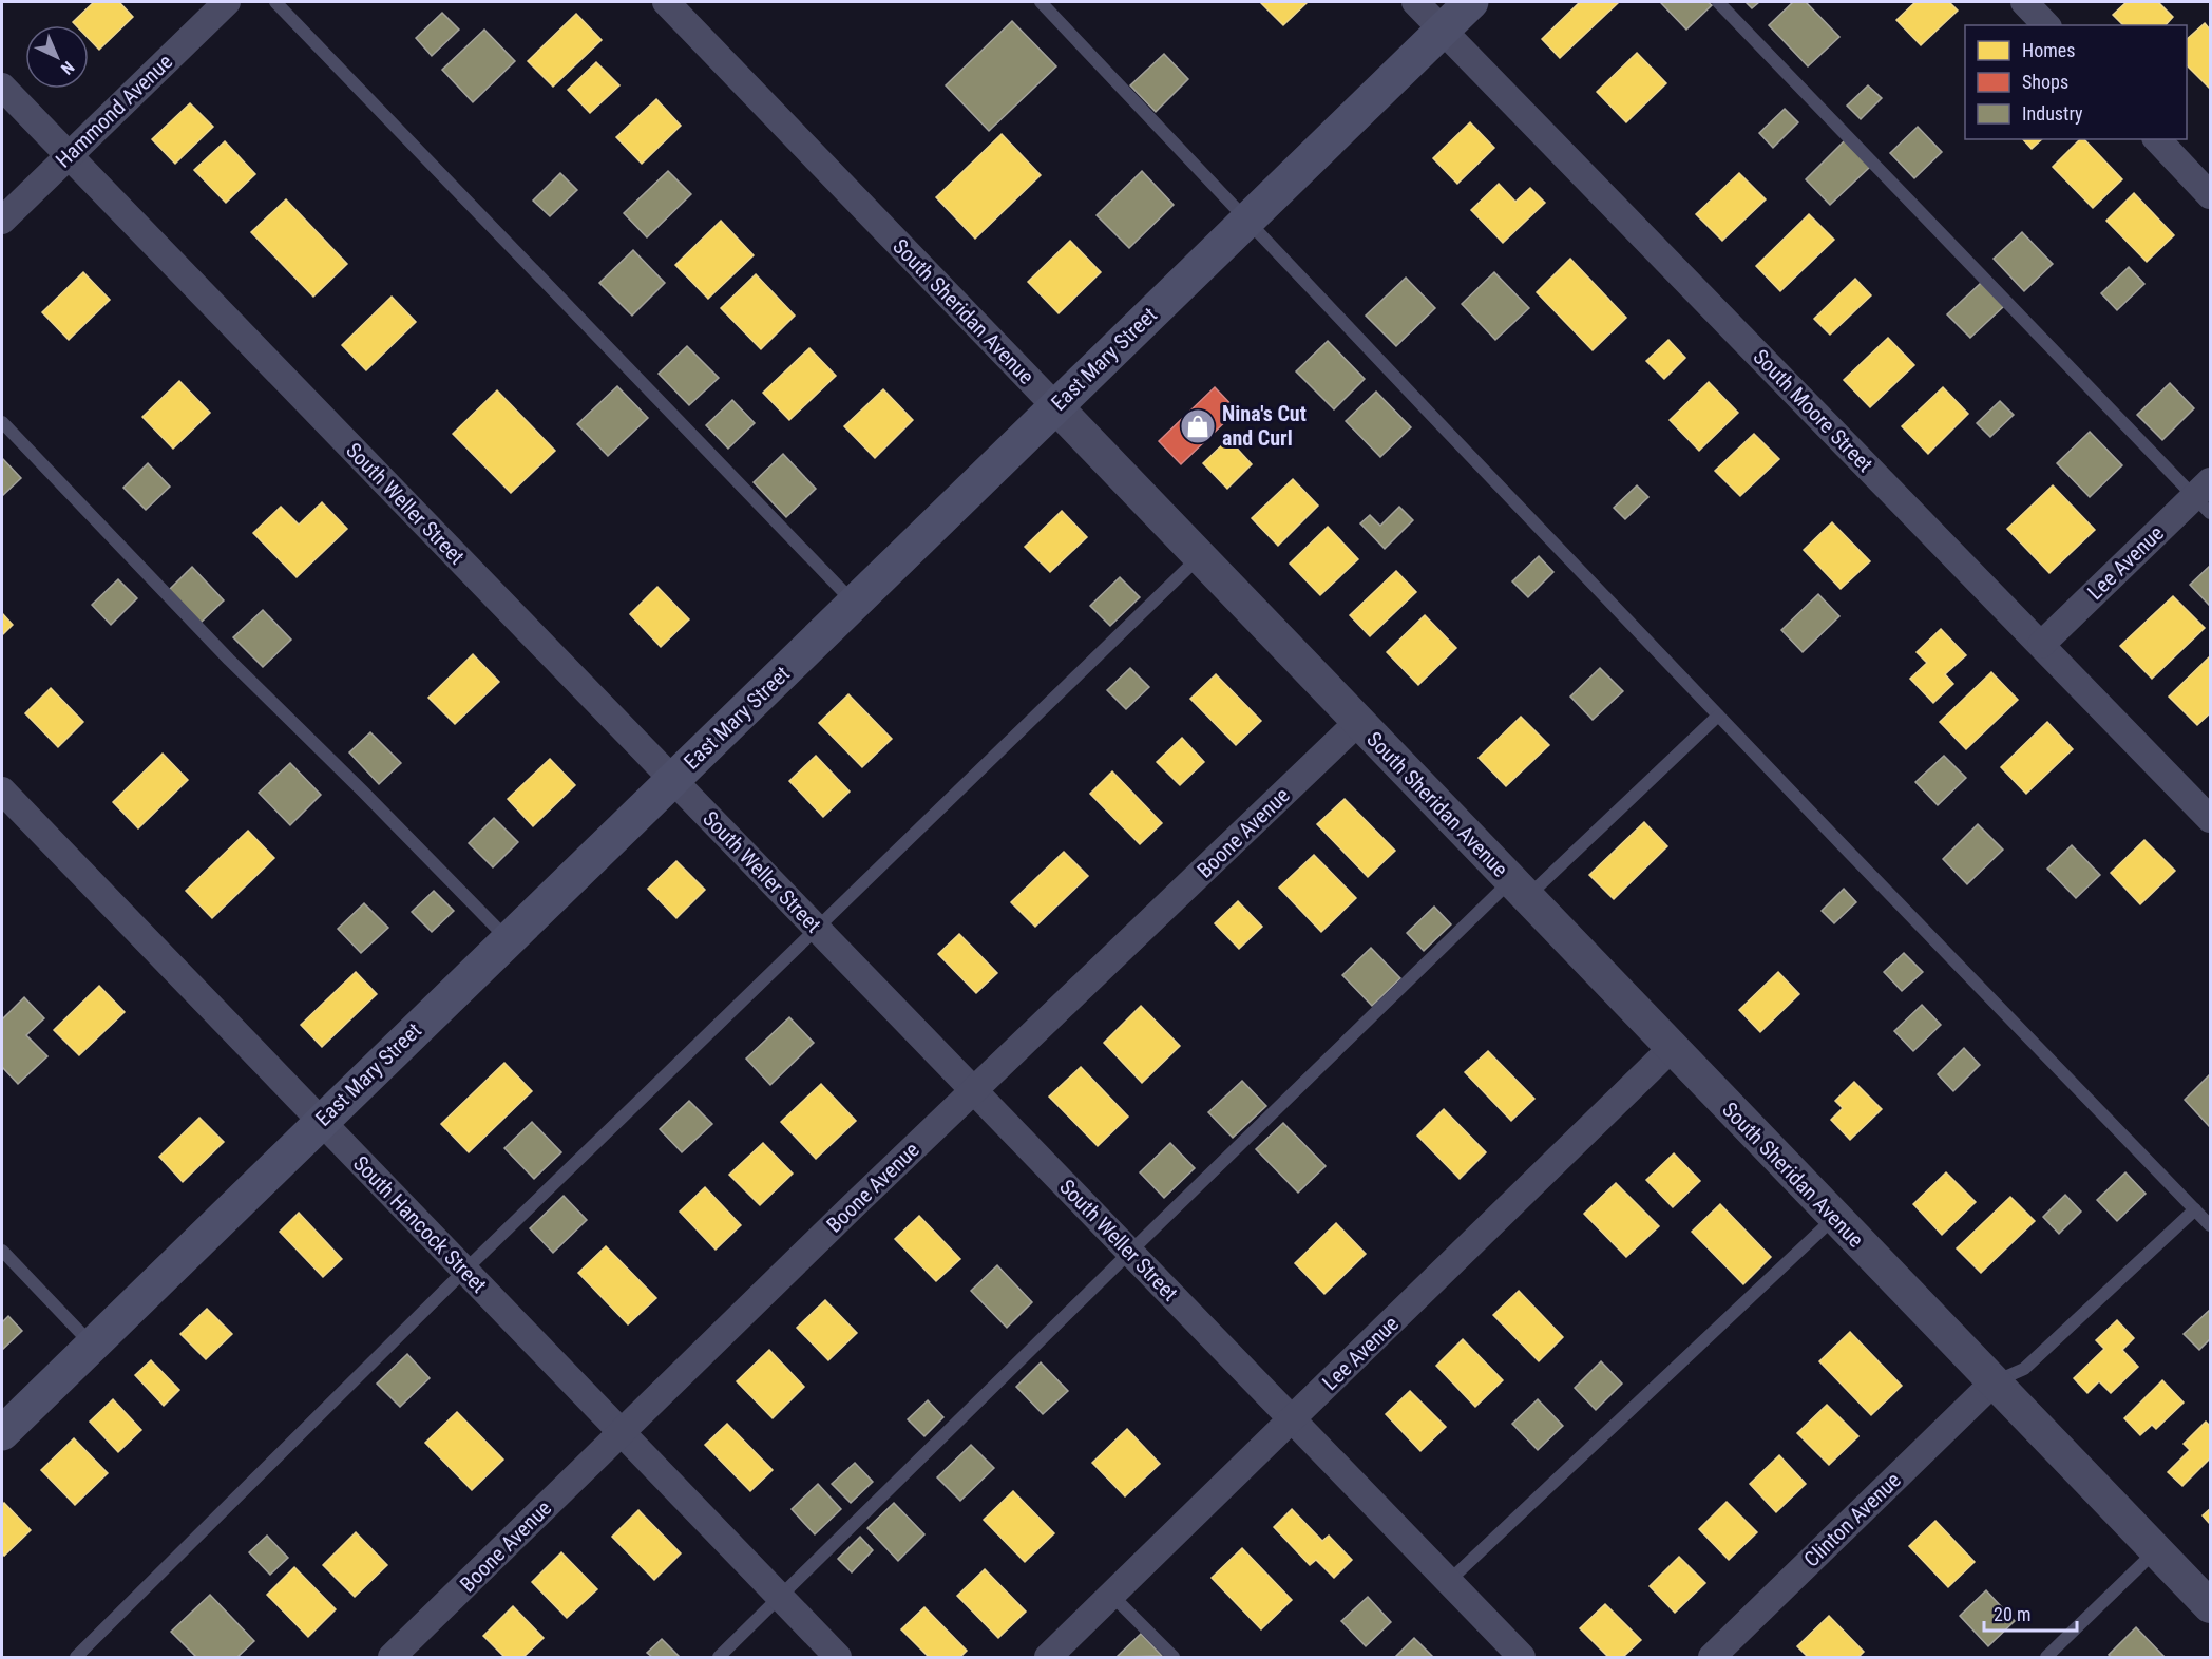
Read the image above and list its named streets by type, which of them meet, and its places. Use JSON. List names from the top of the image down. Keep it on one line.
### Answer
{"streets":{"main road":["East Mary Street"],"street":["Hammond Avenue","South Sheridan Avenue","South Moore Street","South Weller Street","Lee Avenue","Boone Avenue","South Hancock Street","Clinton Avenue"]},"crossings":[["Hammond Avenue","South Weller Street"],["South Sheridan Avenue","East Mary Street"],["South Sheridan Avenue","Lee Avenue"],["South Sheridan Avenue","Boone Avenue"],["South Sheridan Avenue","Clinton Avenue"],["East Mary Street","South Moore Street"],["East Mary Street","South Weller Street"],["East Mary Street","South Hancock Street"],["South Moore Street","Lee Avenue"],["South Weller Street","Lee Avenue"],["South Weller Street","Boone Avenue"],["Boone Avenue","South Hancock Street"]],"places":{"shop":["Nina's Cut and Curl"]},"legend":["Homes","Shops","Industry"],"scale_bar":"20 m","north":"bottom right"}
